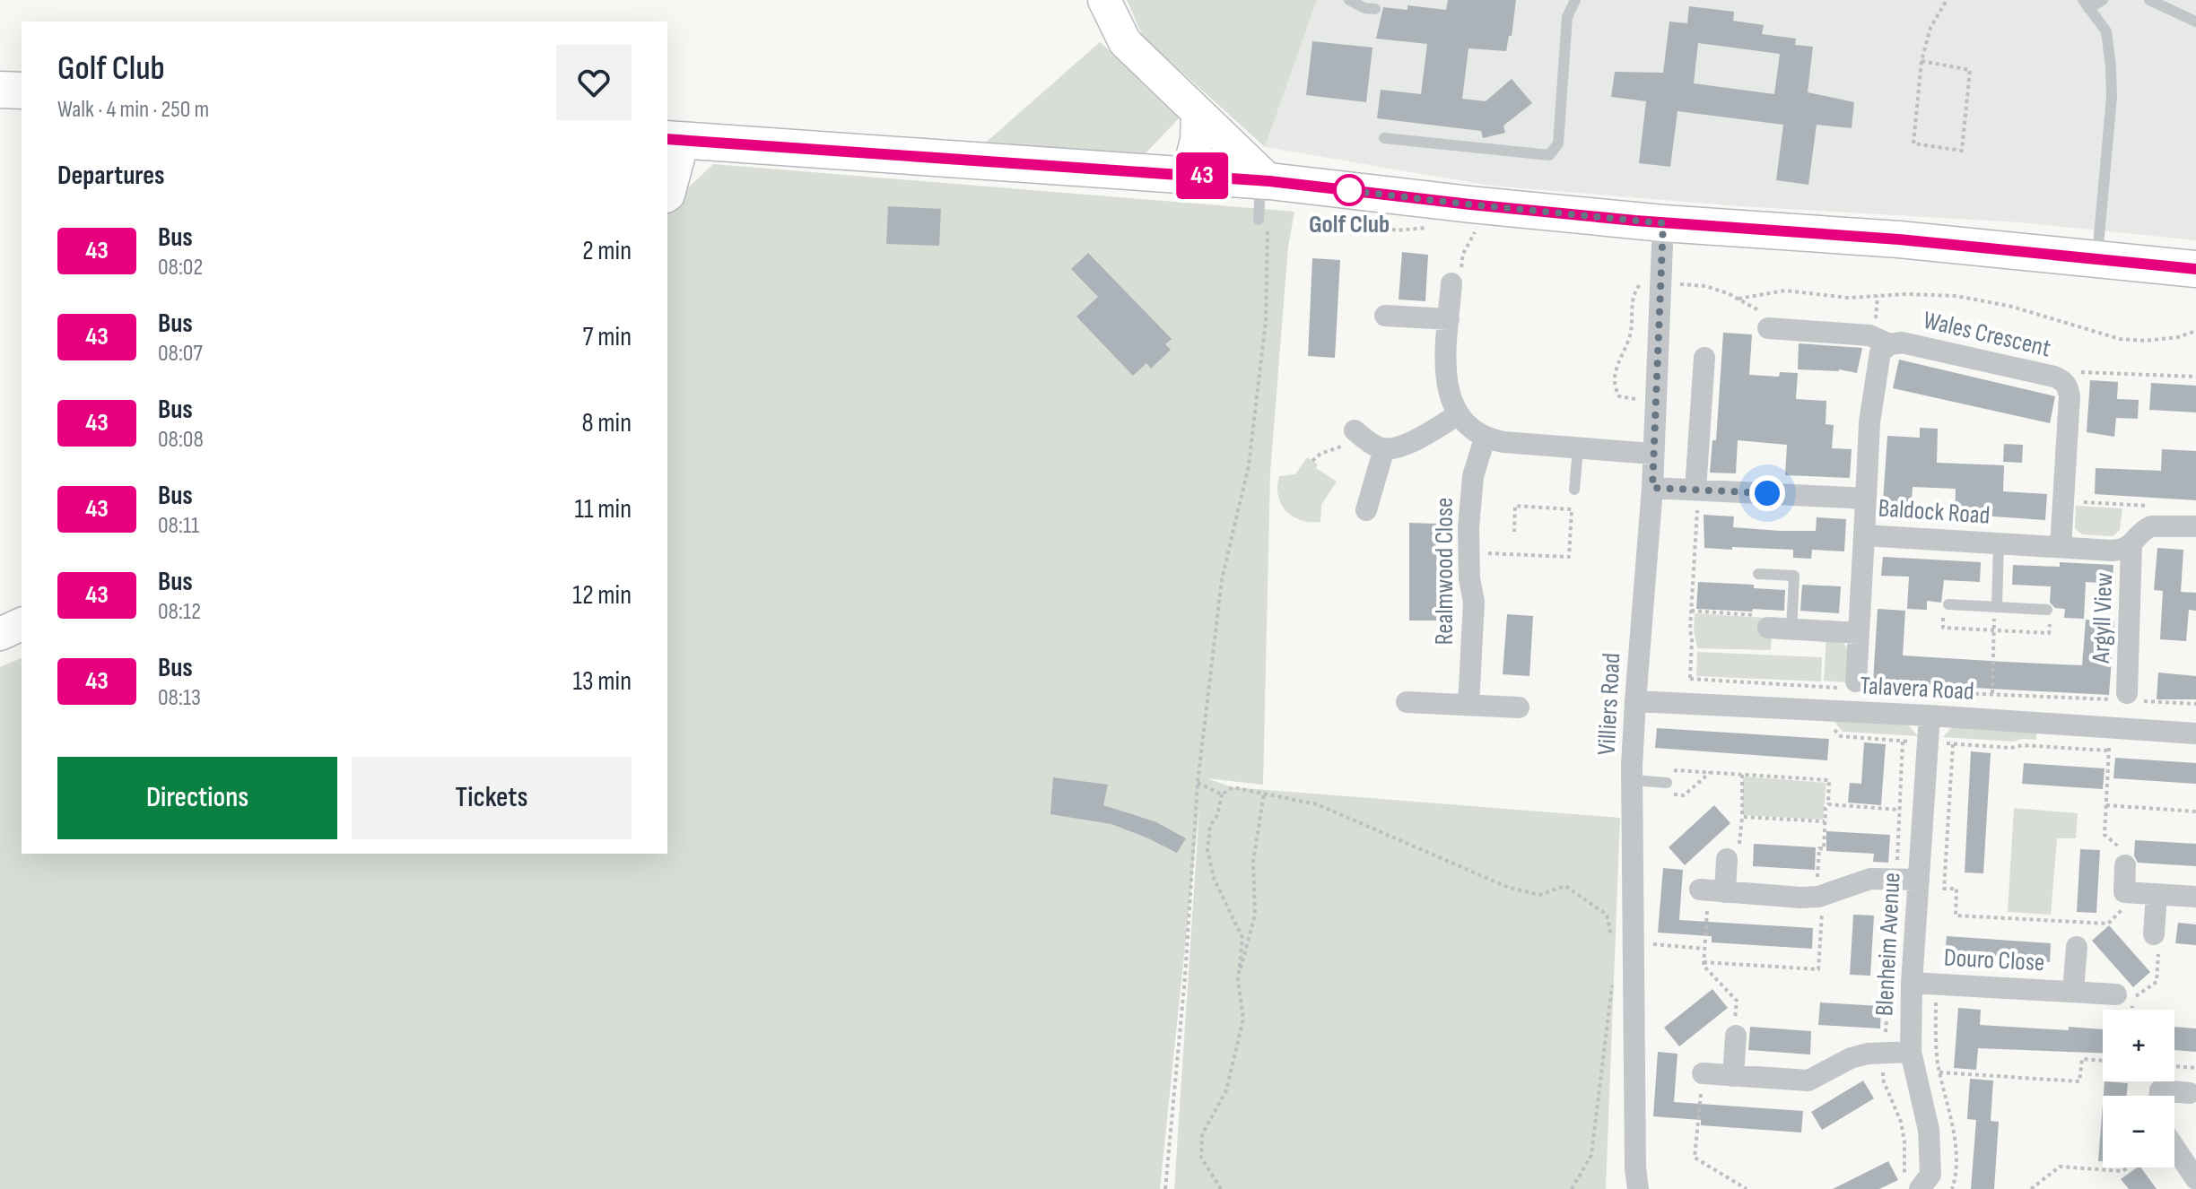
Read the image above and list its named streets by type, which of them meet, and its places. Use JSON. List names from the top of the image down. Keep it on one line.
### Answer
{"streets":{"street":["Wales Crescent","Baldock Road","Realmwood Close","Argyll View","Talavera Road","Villiers Road","Blenheim Avenue","Douro Close"]},"crossings":[["Wales Crescent","Baldock Road"],["Baldock Road","Argyll View"],["Baldock Road","Villiers Road"],["Talavera Road","Villiers Road"],["Talavera Road","Blenheim Avenue"],["Blenheim Avenue","Douro Close"]],"places":["Golf Club"],"lines":["bus line 43"],"page":{"on_map":"43","heading":[["Golf Club","Walk · 4 min · 250 m"],"Departures"],"list":[{"mark":"43","name":"Bus","note":"08:02","value":"2 min"},{"mark":"43","name":"Bus","note":"08:07","value":"7 min"},{"mark":"43","name":"Bus","note":"08:08","value":"8 min"},{"mark":"43","name":"Bus","note":"08:11","value":"11 min"},{"mark":"43","name":"Bus","note":"08:12","value":"12 min"},{"mark":"43","name":"Bus","note":"08:13","value":"13 min"}],"buttons":["Directions","Tickets"],"map_buttons":["+","−"]}}
